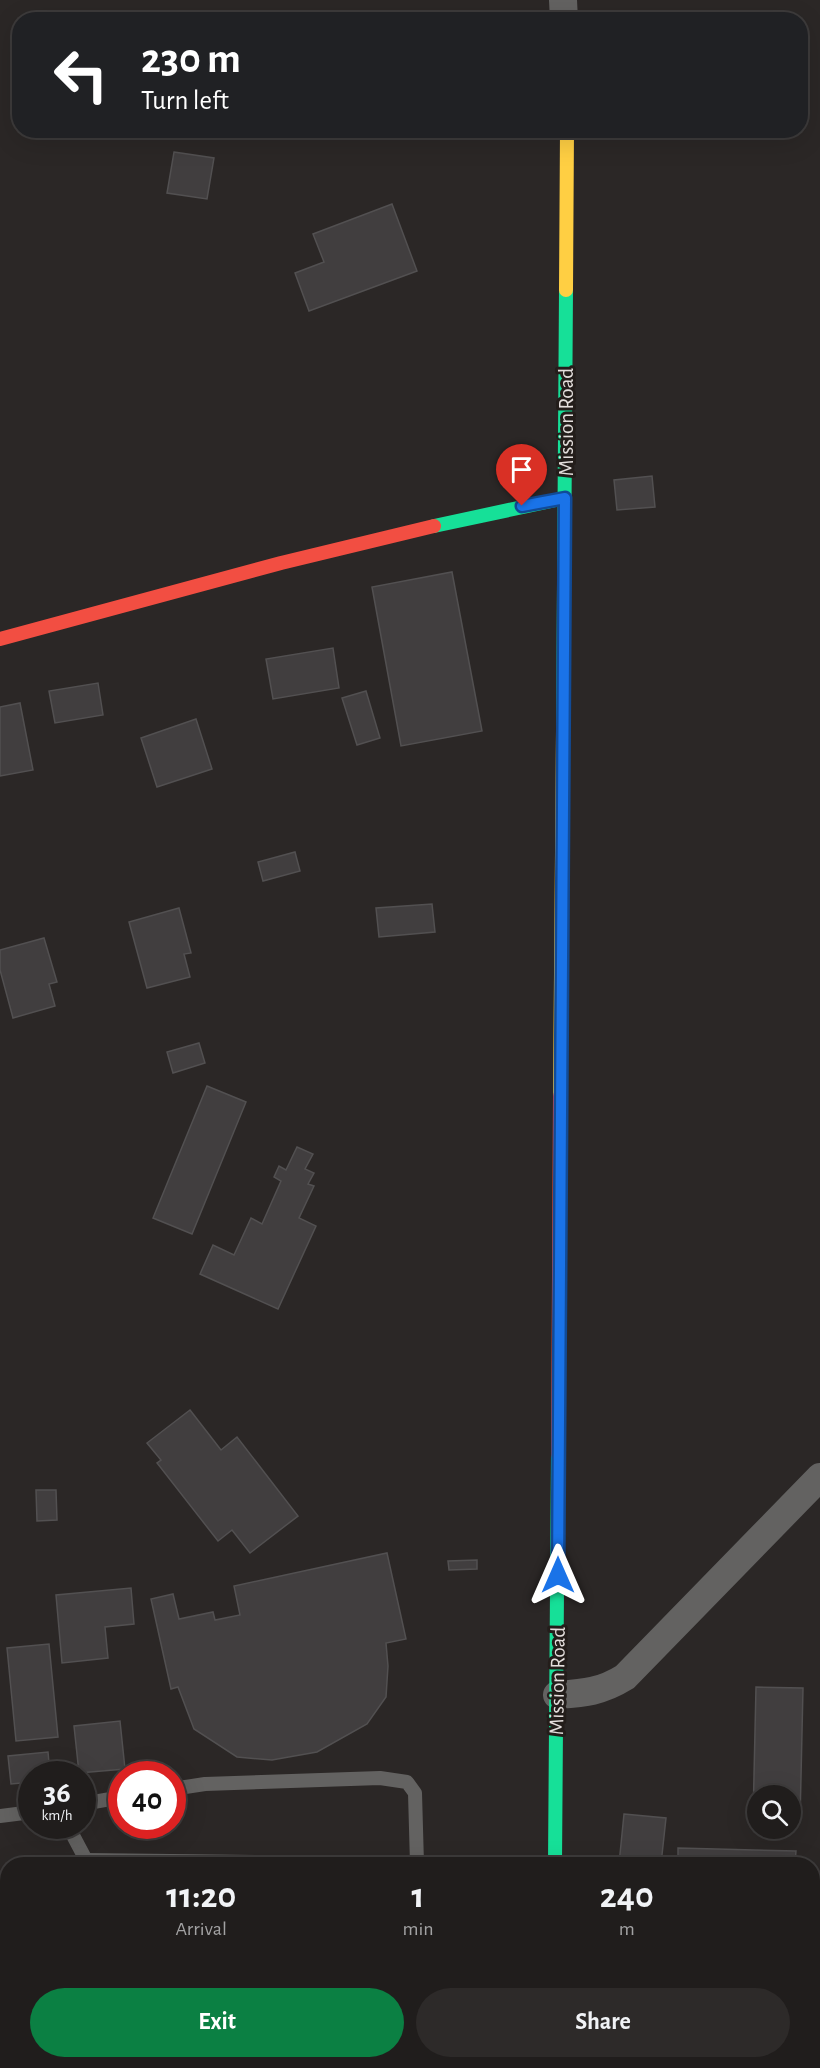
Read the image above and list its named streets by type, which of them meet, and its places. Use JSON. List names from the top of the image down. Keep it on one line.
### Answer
{"streets":{"street":["Mission Road"]},"page":{"turn":["230 m","Turn left"],"speed":"36 km/h","limit":"40","eta":["11:20","Arrival","1","min","240","m"],"buttons":["Exit","Share"]}}
